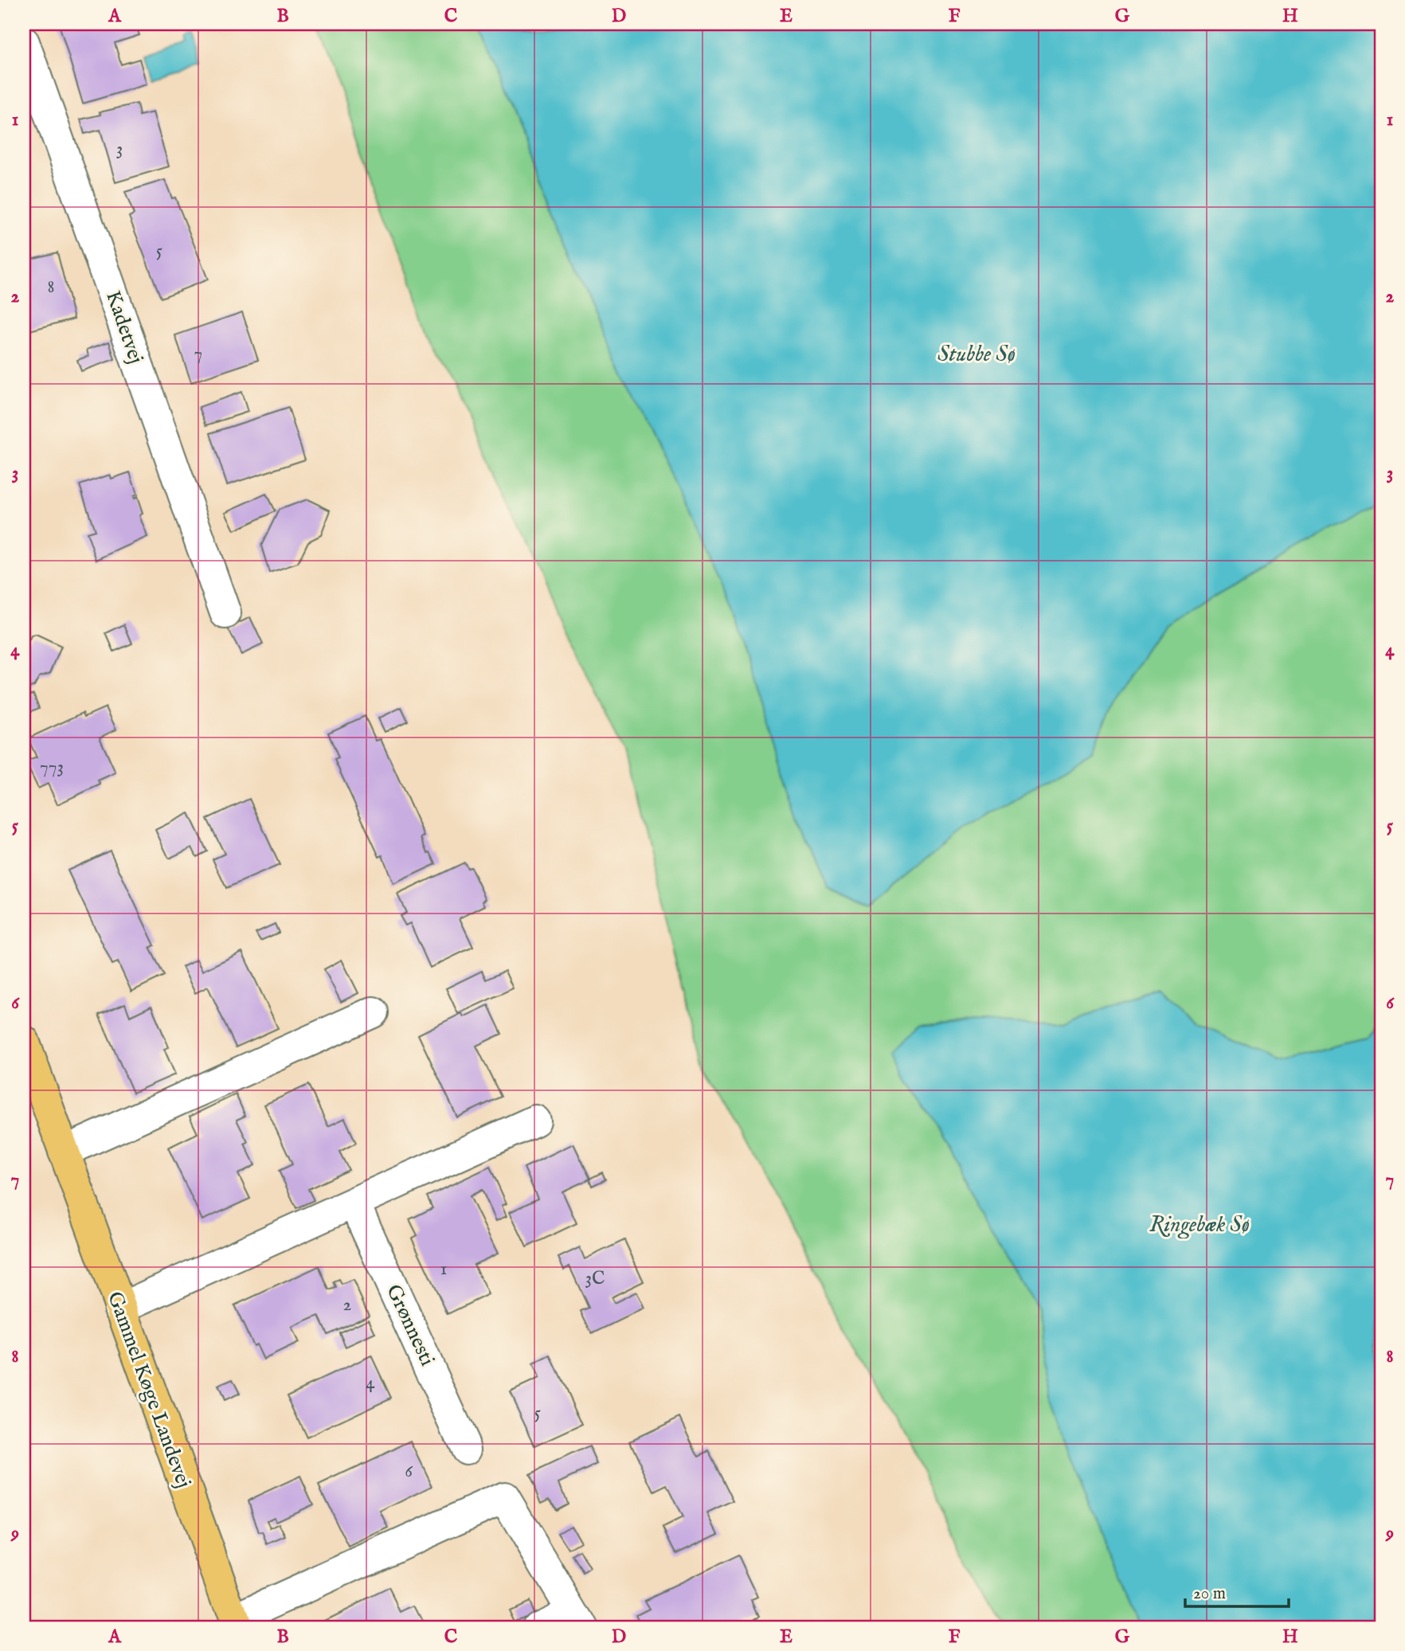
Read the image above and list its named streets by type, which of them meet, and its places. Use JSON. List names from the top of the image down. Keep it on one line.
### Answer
{"streets":{"main road":["Gammel Køge Landevej"],"street":["Kadetvej","Grønnesti"]},"water":["Stubbe Sø","Ringebæk Sø"],"house_numbers":["3","5","8","7","773","1","3C","2","4","5","6"],"scale_bar":"20 m","grid":{"columns":["A","B","C","D","E","F","G","H"],"rows":["1","2","3","4","5","6","7","8","9"]}}
